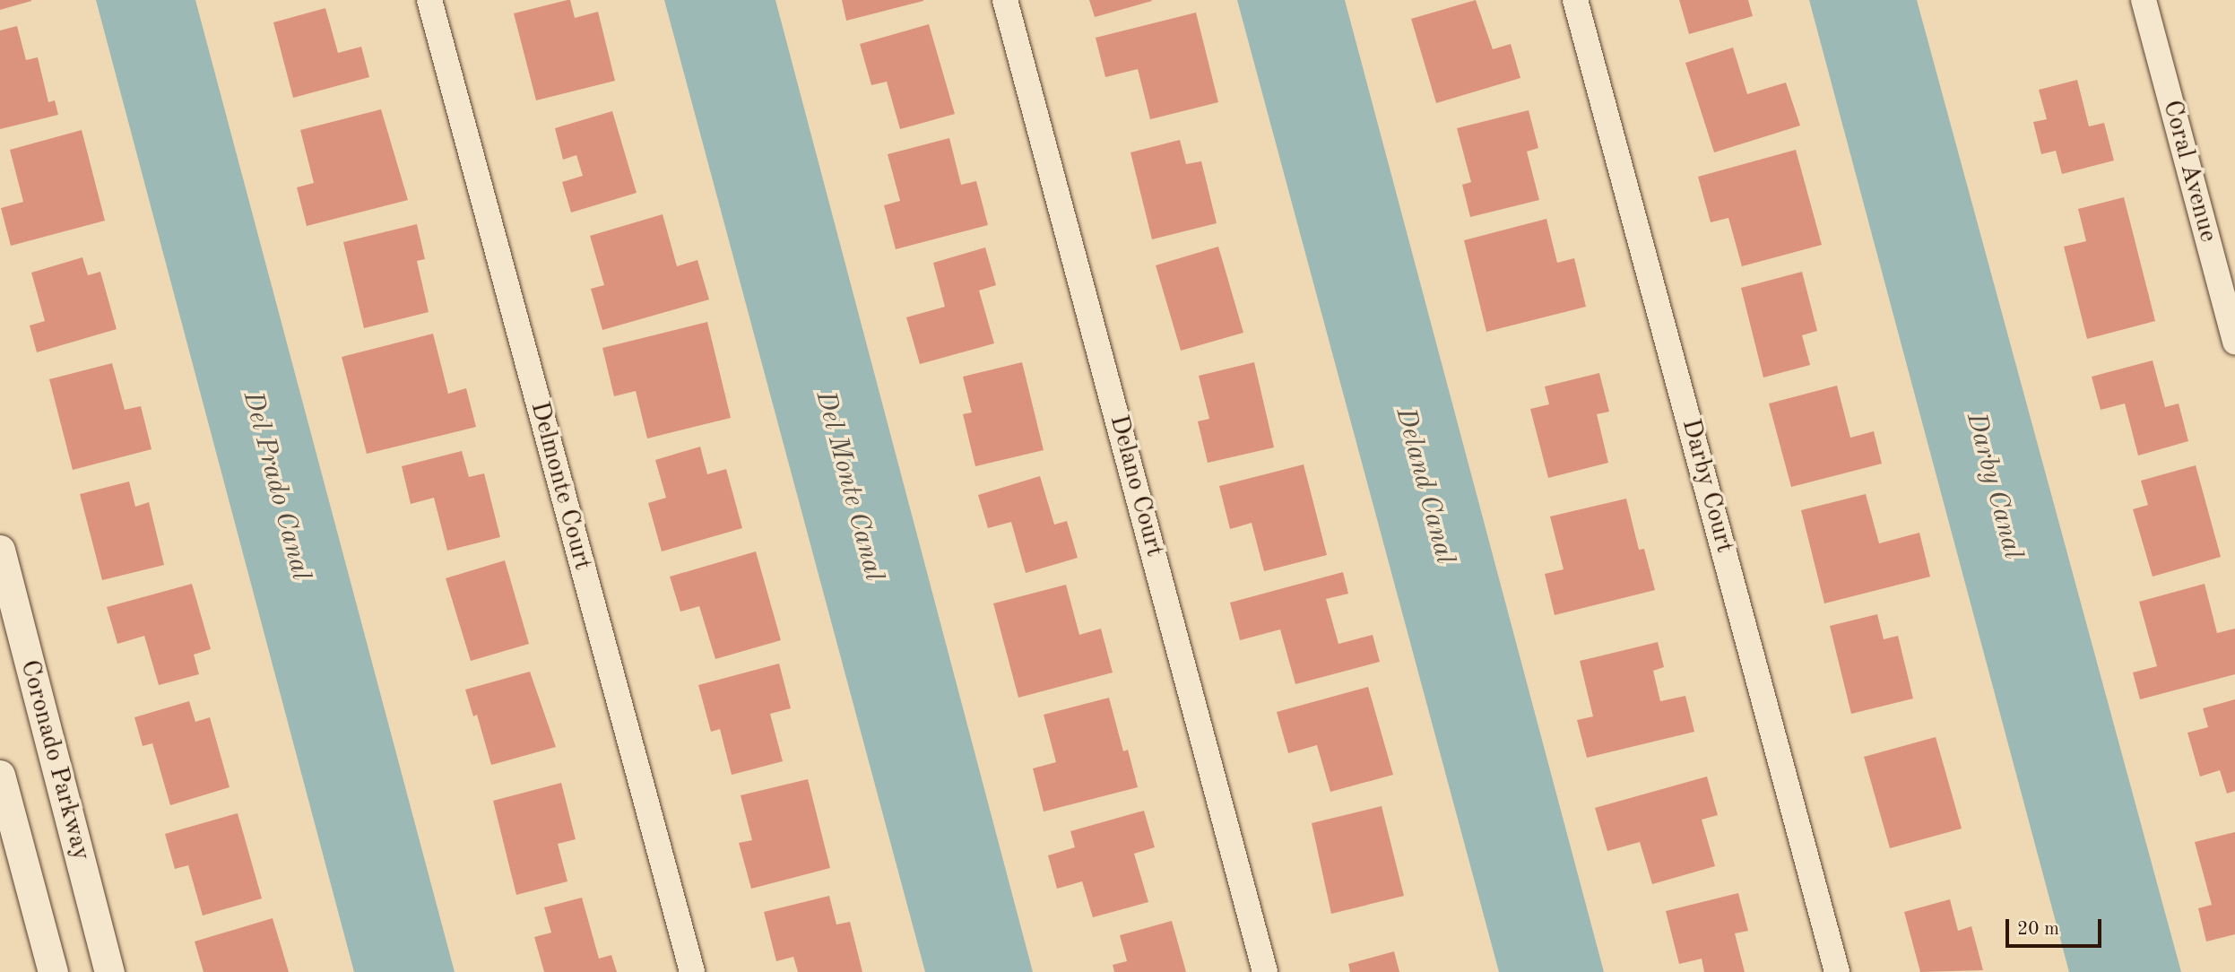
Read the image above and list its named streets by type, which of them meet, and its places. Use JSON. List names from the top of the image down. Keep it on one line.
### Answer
{"streets":{"street":["Coral Avenue","Delmonte Court","Delano Court","Darby Court","Coronado Parkway"]},"water":["Del Prado Canal","Del Monte Canal","Deland Canal","Darby Canal"],"scale_bar":"20 m"}
